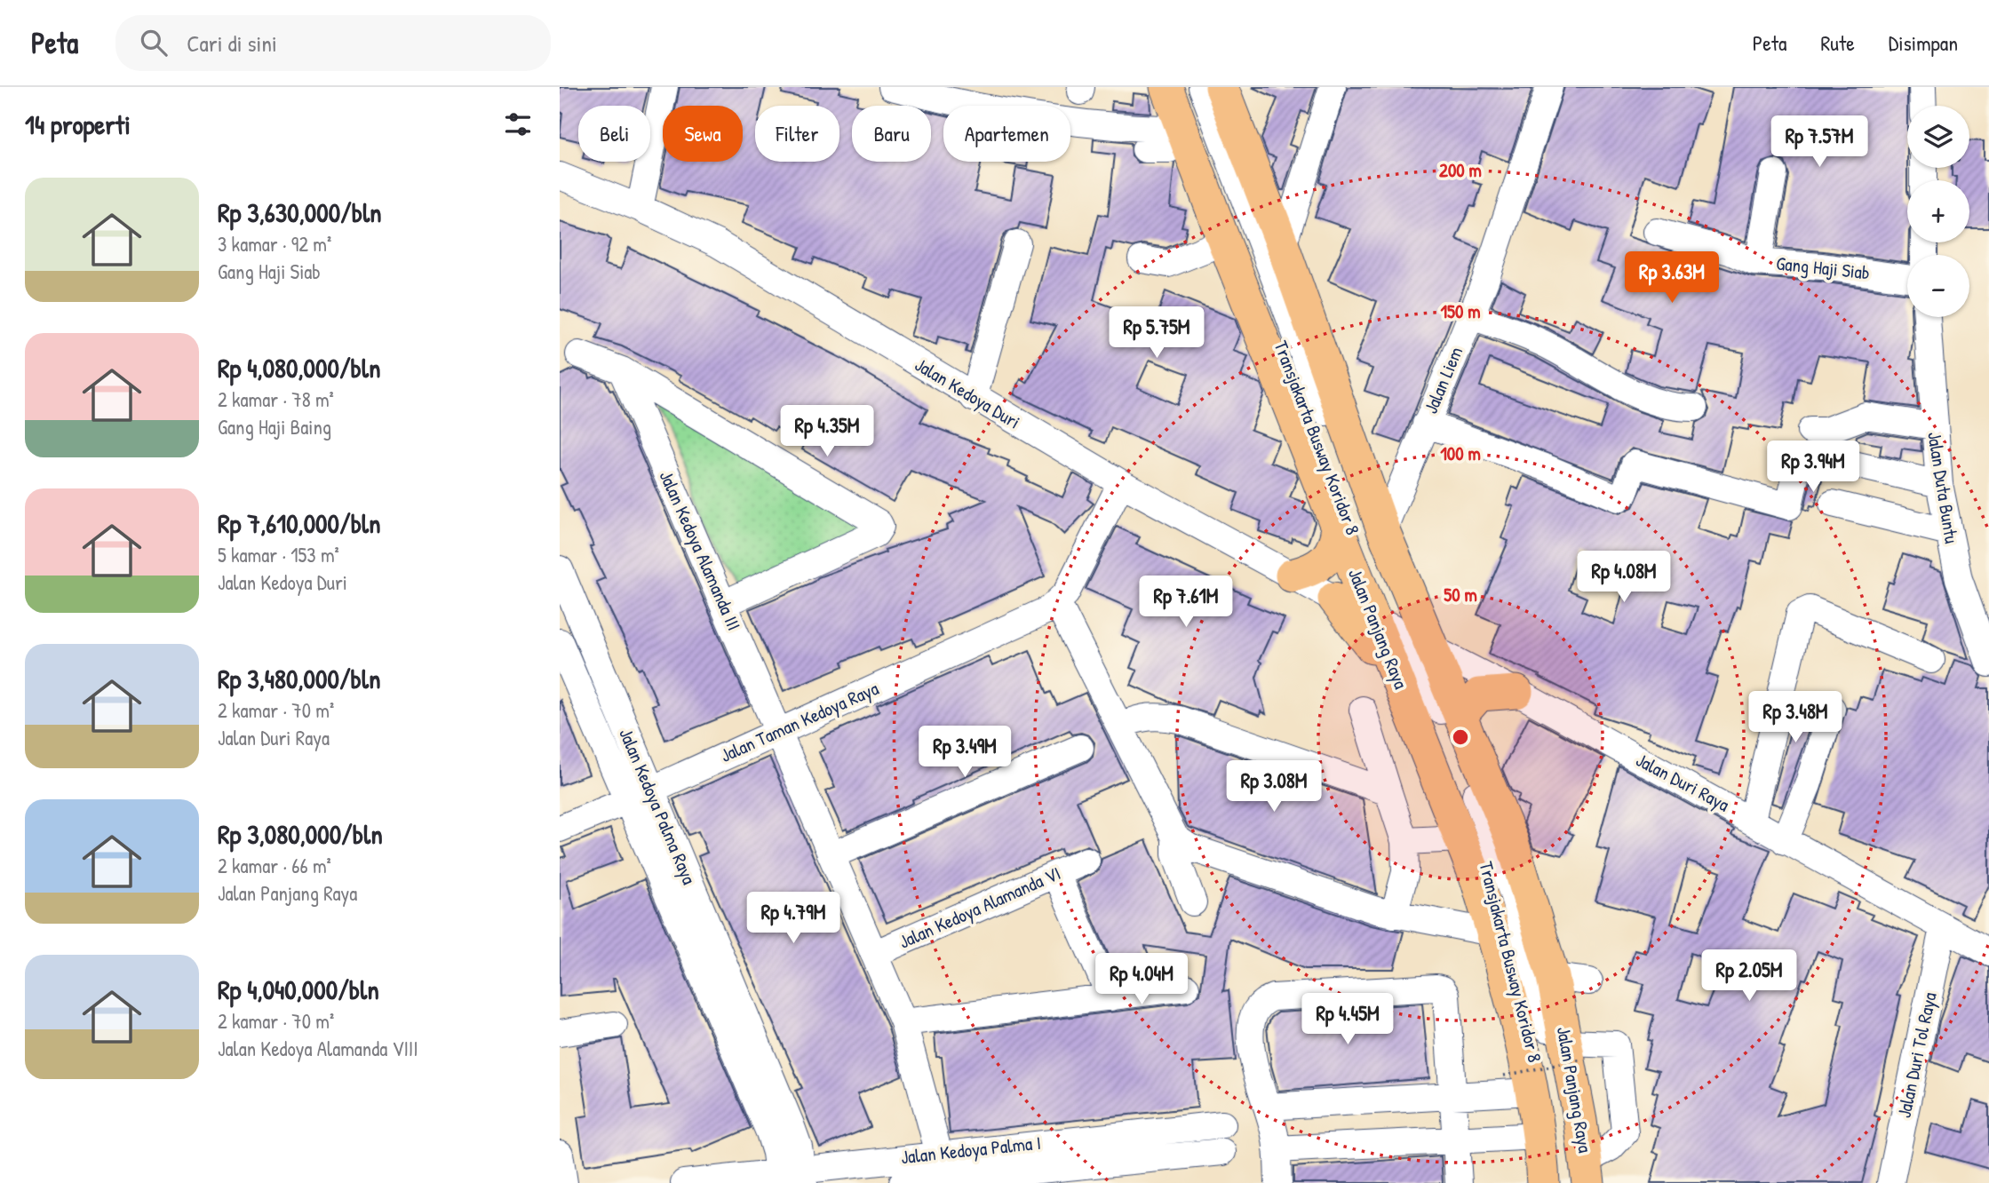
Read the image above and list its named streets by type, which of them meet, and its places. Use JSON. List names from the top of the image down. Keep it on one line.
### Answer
{"streets":{"main road":["Jalan Panjang Raya"],"street":["Gang Haji Siab","Jalan Liem","Jalan Kedoya Duri","Transjakarta Busway Koridor 8","Jalan Duta Buntu","Jalan Kedoya Alamanda III","Jalan Taman Kedoya Raya","Jalan Duri Raya","Jalan Kedoya Palma Raya","Jalan Kedoya Alamanda VI","Jalan Duri Tol Raya","Jalan Kedoya Palma I"]},"crossings":[["Jalan Liem","Jalan Panjang Raya"],["Jalan Kedoya Duri","Transjakarta Busway Koridor 8"],["Jalan Kedoya Duri","Jalan Panjang Raya"],["Jalan Kedoya Duri","Jalan Duri Raya"],["Transjakarta Busway Koridor 8","Jalan Panjang Raya"],["Transjakarta Busway Koridor 8","Jalan Duri Raya"],["Jalan Kedoya Alamanda III","Jalan Taman Kedoya Raya"],["Jalan Kedoya Alamanda III","Jalan Kedoya Alamanda VI"],["Jalan Kedoya Alamanda III","Jalan Kedoya Palma I"],["Jalan Panjang Raya","Jalan Duri Raya"],["Jalan Taman Kedoya Raya","Jalan Kedoya Palma Raya"],["Jalan Duri Raya","Jalan Duri Tol Raya"],["Jalan Kedoya Palma Raya","Jalan Kedoya Palma I"]],"page":{"header":"Peta","search":"Cari di sini","nav":["Peta","Rute","Disimpan"],"heading":"14 properti","map_buttons":["+","−"],"chip":["Beli","Sewa","Filter","Baru","Apartemen"],"price":["Rp 7.57M","Rp 3.63M","Rp 5.75M","Rp 4.35M","Rp 3.94M","Rp 4.08M","Rp 7.61M","Rp 3.48M","Rp 3.49M","Rp 3.08M","Rp 4.79M","Rp 2.05M","Rp 4.04M","Rp 4.45M"],"list":[{"name":"Rp 3,630,000/bln","note":"3 kamar · 92 m² · Gang Haji Siab"},{"name":"Rp 4,080,000/bln","note":"2 kamar · 78 m² · Gang Haji Baing"},{"name":"Rp 7,610,000/bln","note":"5 kamar · 153 m² · Jalan Kedoya Duri"},{"name":"Rp 3,480,000/bln","note":"2 kamar · 70 m² · Jalan Duri Raya"},{"name":"Rp 3,080,000/bln","note":"2 kamar · 66 m² · Jalan Panjang Raya"},{"name":"Rp 4,040,000/bln","note":"2 kamar · 70 m² · Jalan Kedoya Alamanda VIII"}]},"rings":["200 m","150 m","100 m","50 m"]}
